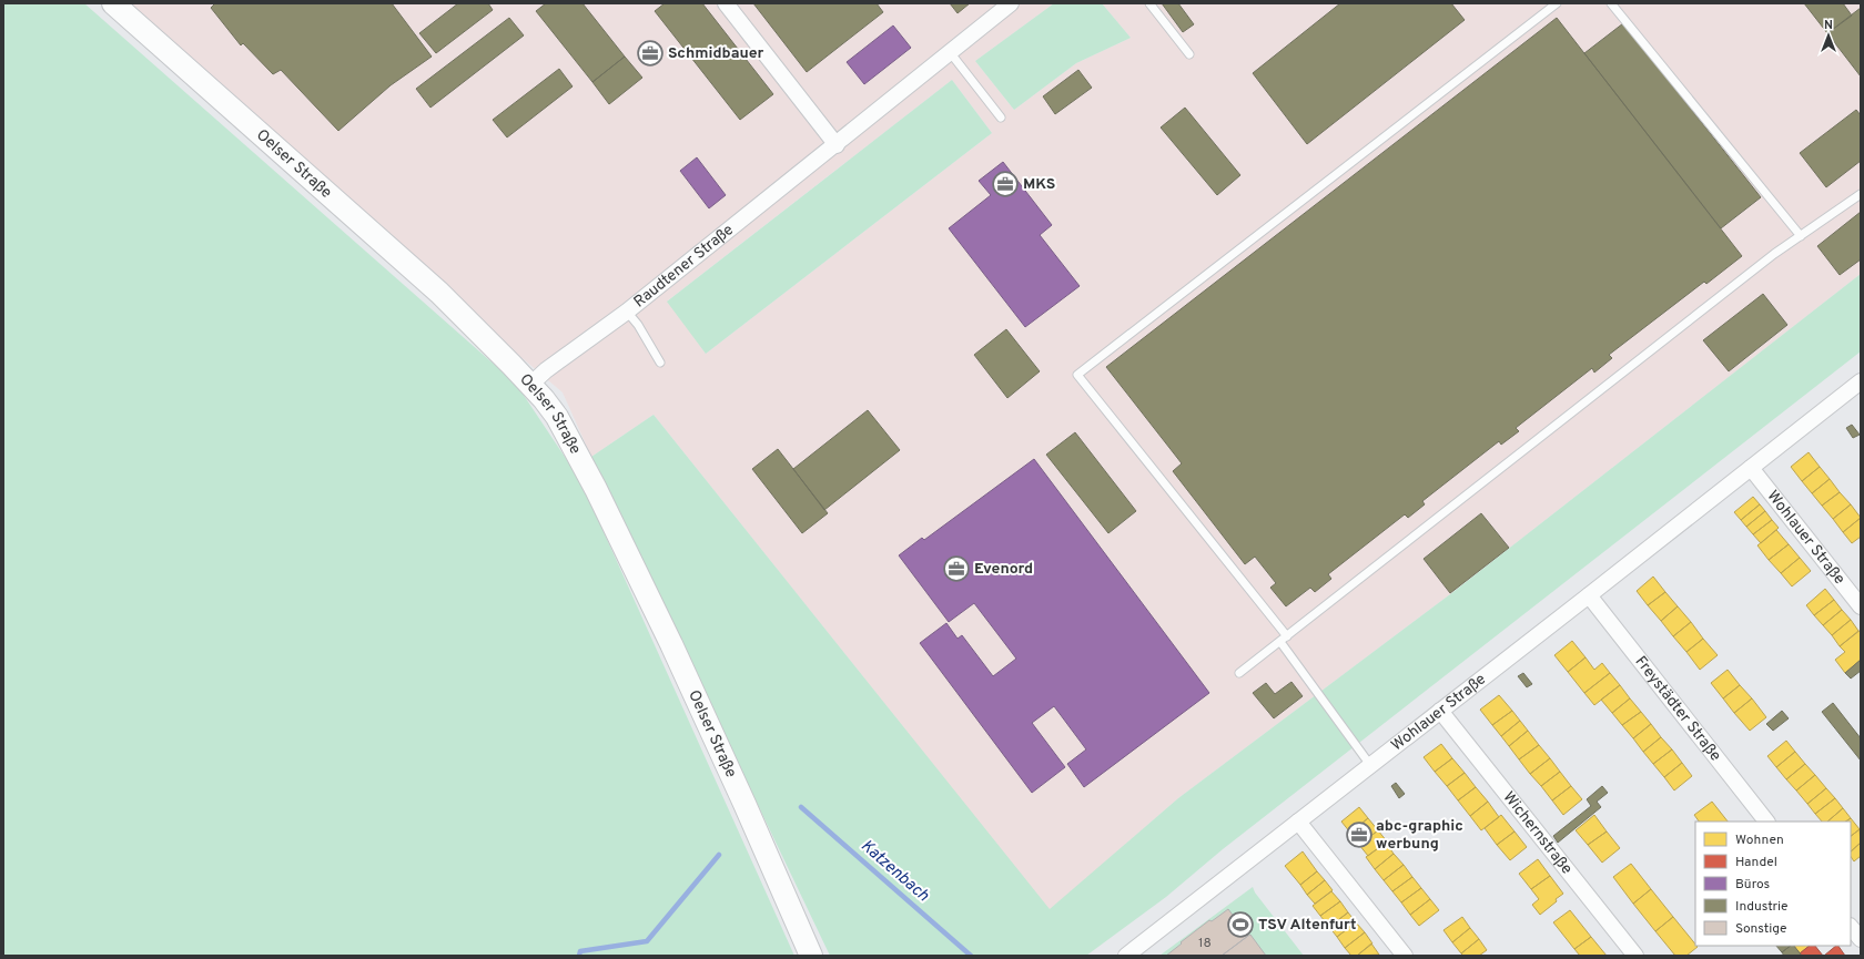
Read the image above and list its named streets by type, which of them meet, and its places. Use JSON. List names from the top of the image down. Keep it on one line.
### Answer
{"streets":{"main road":["Oelser Straße"],"street":["Raudtener Straße","Wohlauer Straße","Freystädter Straße","Wichernstraße"]},"crossings":[["Oelser Straße","Raudtener Straße"],["Wohlauer Straße","Freystädter Straße"],["Wohlauer Straße","Wichernstraße"]],"water":["Katzenbach"],"places":{"office":["Schmidbauer","MKS","Evenord","abc-graphic werbung"],"sports":["TSV Altenfurt"]},"house_numbers":["18"],"legend":["Wohnen","Handel","Büros","Industrie","Sonstige"],"north":"top"}
